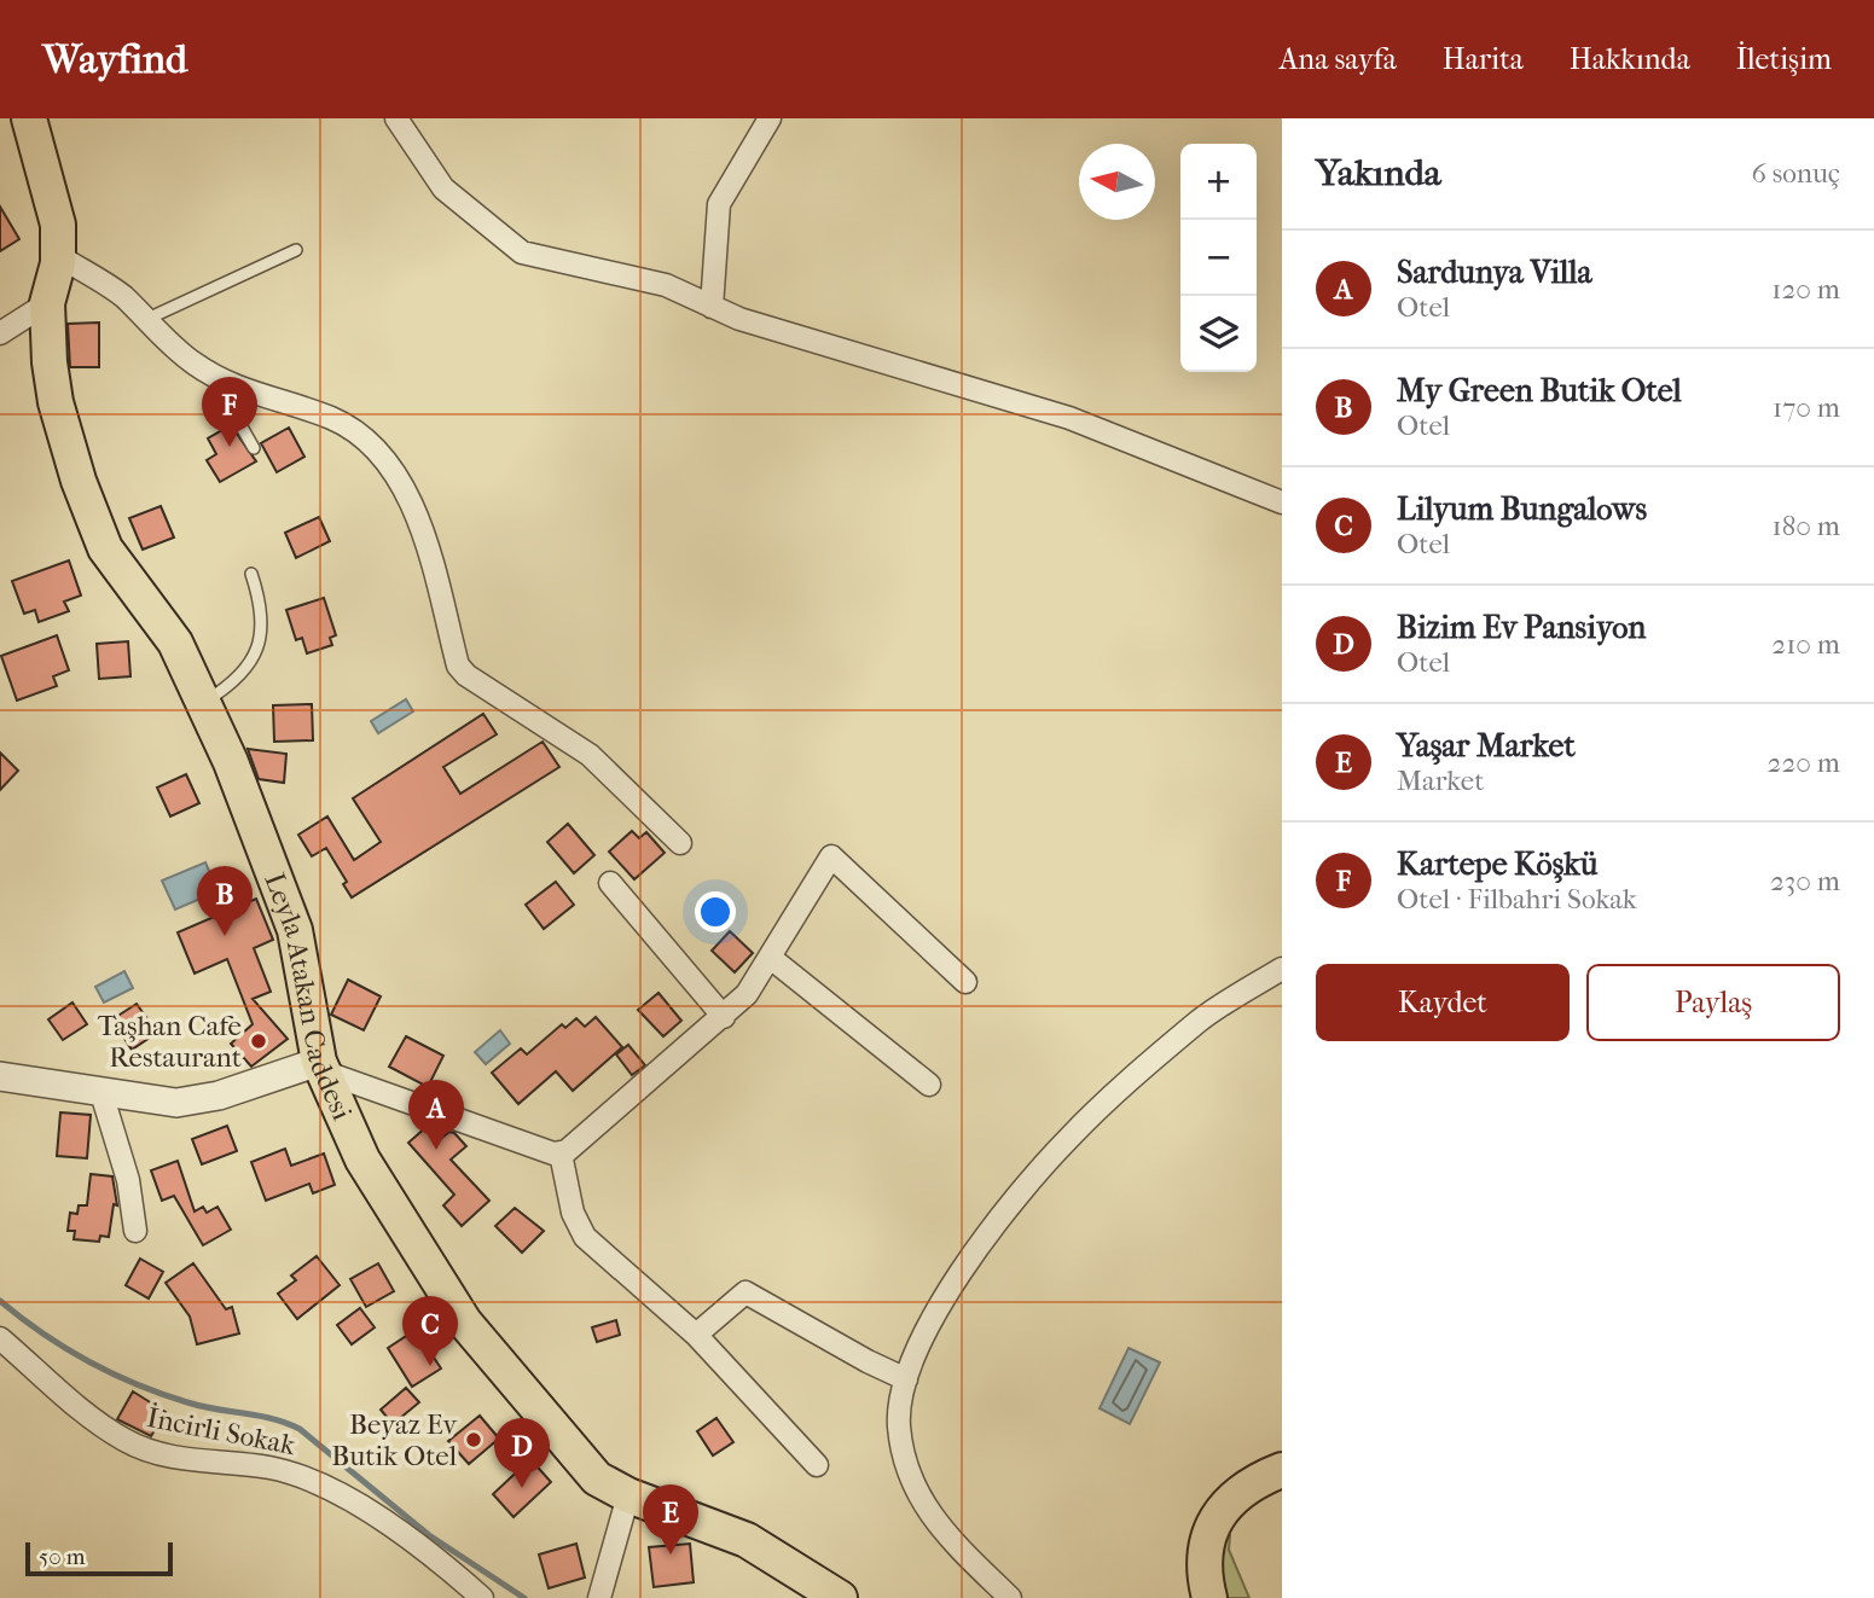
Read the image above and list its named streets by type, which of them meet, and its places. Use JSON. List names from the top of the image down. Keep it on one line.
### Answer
{"streets":{"main road":["Leyla Atakan Caddesi"],"street":["İncirli Sokak"]},"places":["Taşhan Cafe Restaurant","Beyaz Ev Butik Otel"],"scale_bar":"50 m","north":"left","page":{"header":"Wayfind","nav":["Ana sayfa","Harita","Hakkında","İletişim"],"heading":["Yakında","6 sonuç"],"map_buttons":["+","−"],"list":[{"mark":"A","name":"Sardunya Villa","note":"Otel","value":"120 m"},{"mark":"B","name":"My Green Butik Otel","note":"Otel","value":"170 m"},{"mark":"C","name":"Lilyum Bungalows","note":"Otel","value":"180 m"},{"mark":"D","name":"Bizim Ev Pansiyon","note":"Otel","value":"210 m"},{"mark":"E","name":"Yaşar Market","note":"Market","value":"220 m"},{"mark":"F","name":"Kartepe Köşkü","note":"Otel · Filbahri Sokak","value":"230 m"}],"pins":["F","B","A","C","D","E"],"buttons":["Kaydet","Paylaş"],"scale":"50 m"}}
